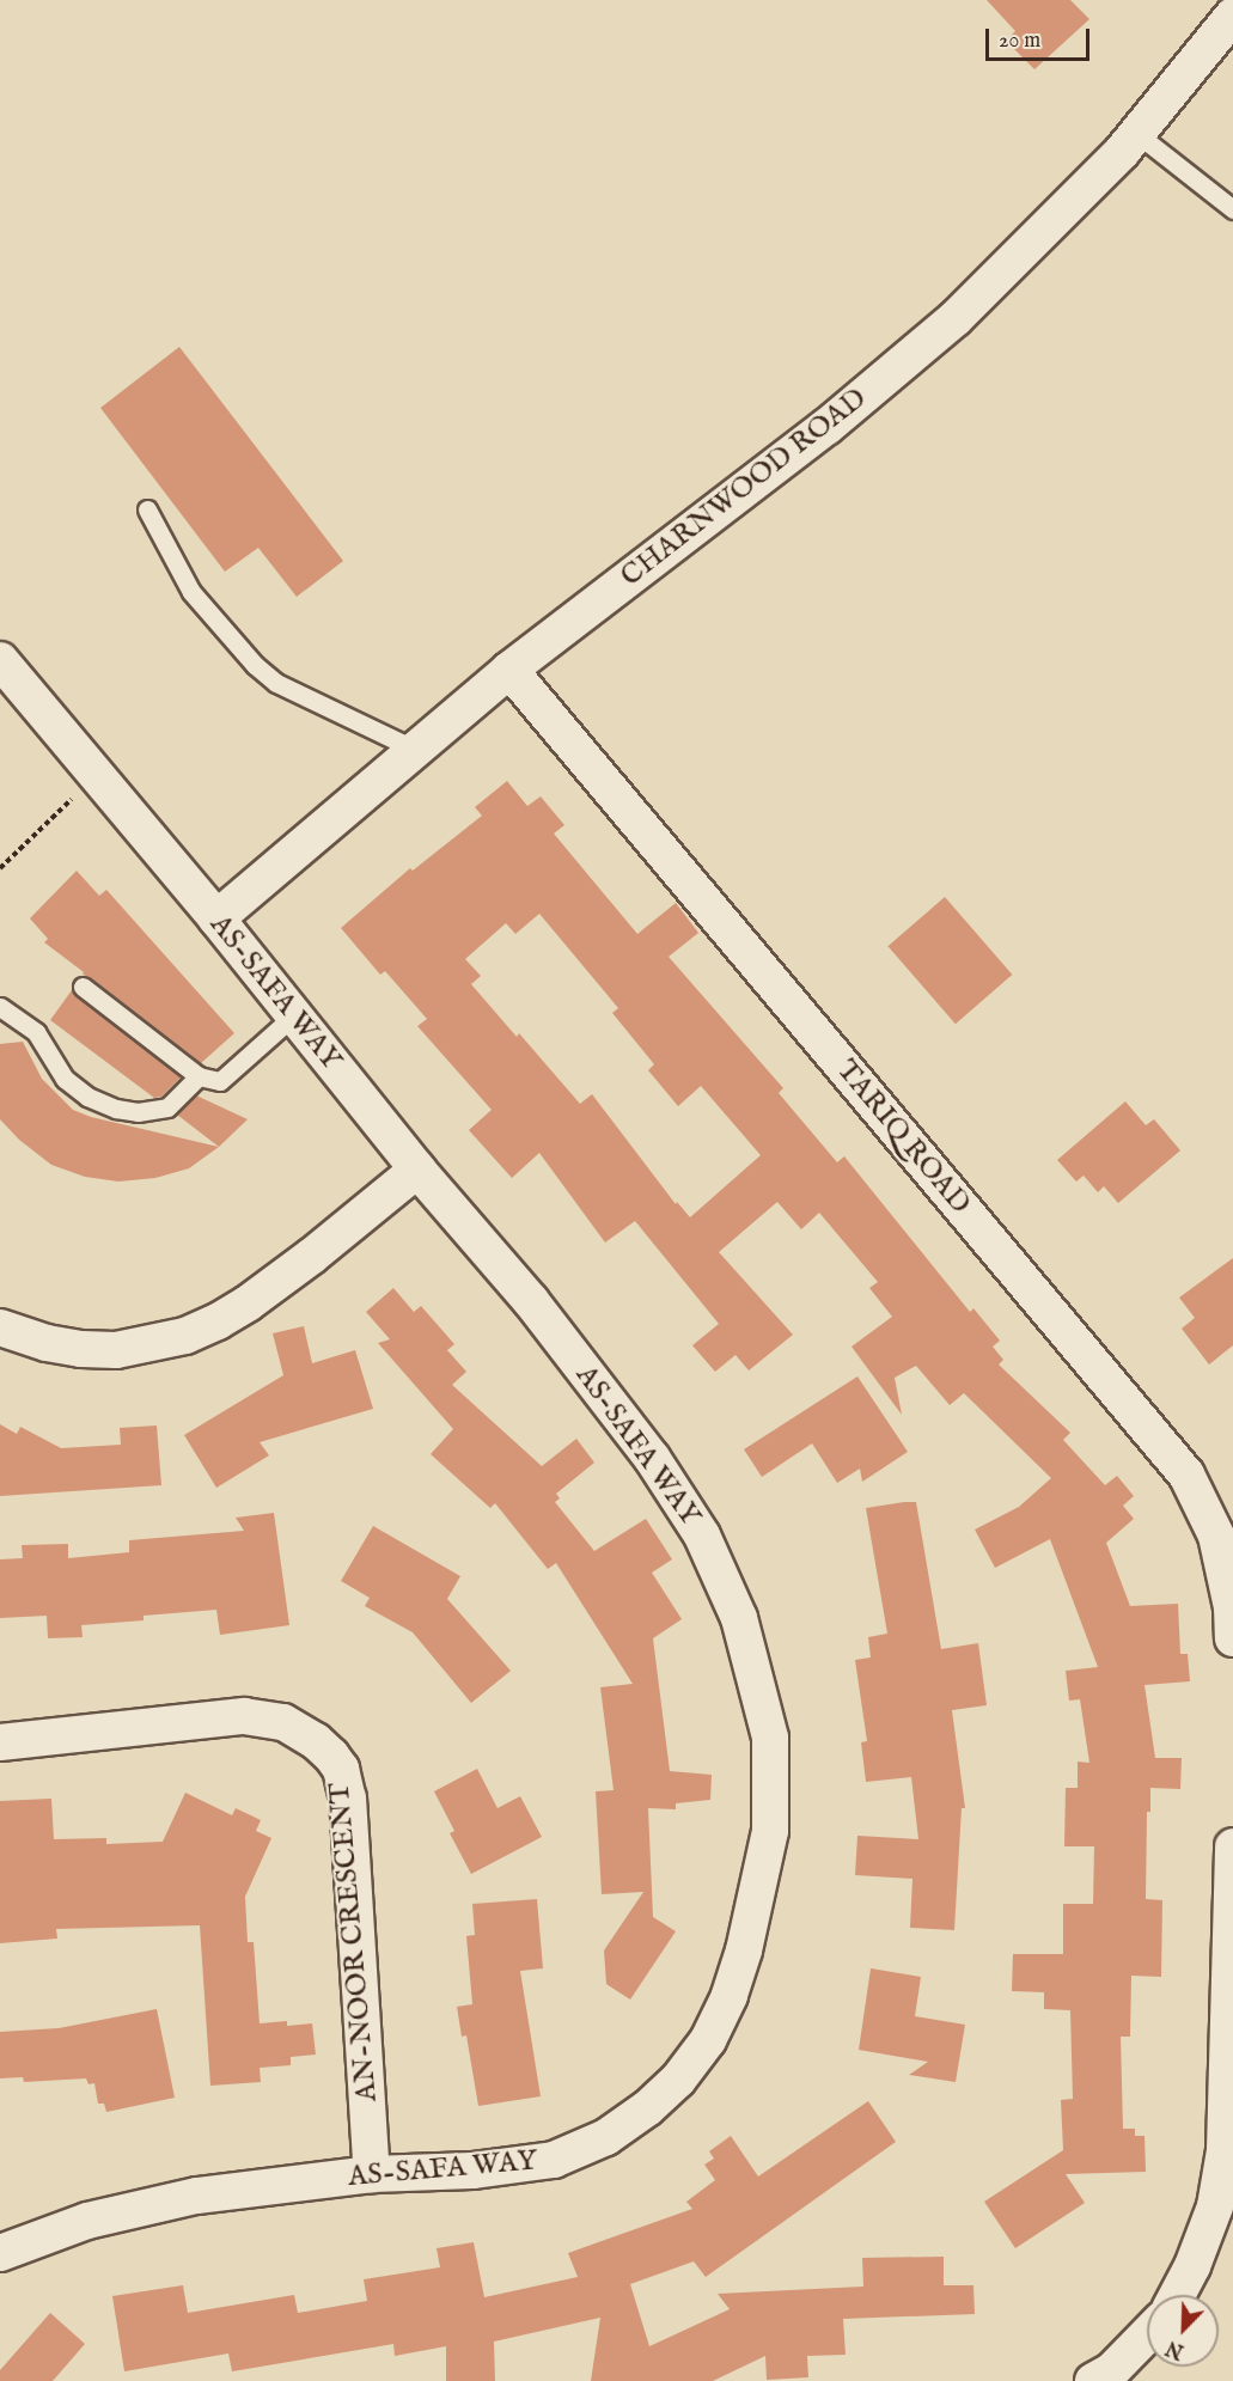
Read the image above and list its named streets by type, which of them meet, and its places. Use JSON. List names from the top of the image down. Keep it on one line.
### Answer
{"streets":{"street":["CHARNWOOD ROAD","AS-SAFA WAY","TARIQ ROAD","AN-NOOR CRESCENT"]},"crossings":[["CHARNWOOD ROAD","AS-SAFA WAY"],["CHARNWOOD ROAD","TARIQ ROAD"],["AS-SAFA WAY","AN-NOOR CRESCENT"]],"scale_bar":"20 m","north":"bottom left"}
